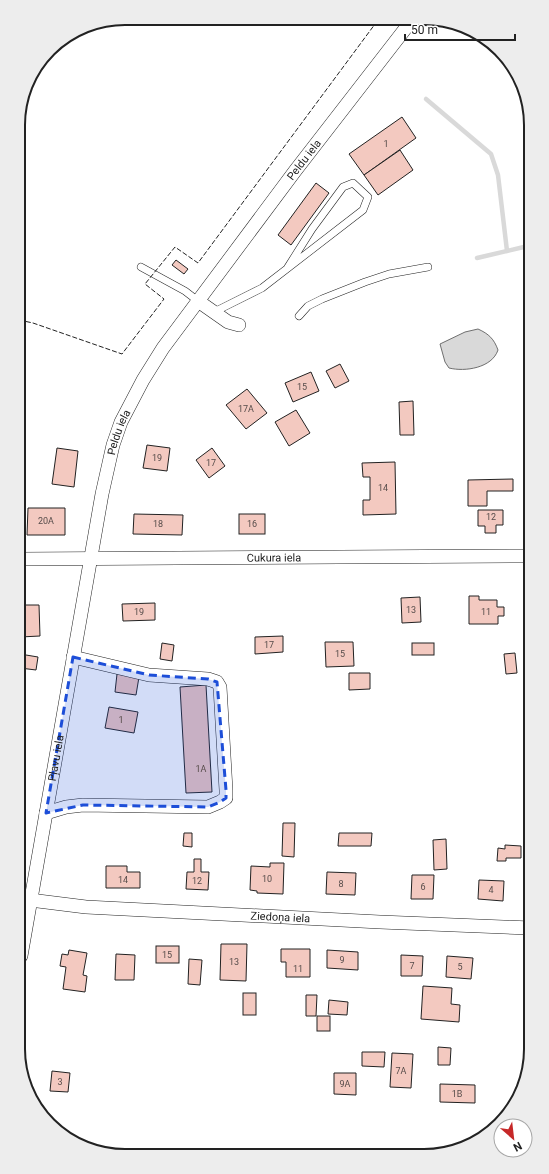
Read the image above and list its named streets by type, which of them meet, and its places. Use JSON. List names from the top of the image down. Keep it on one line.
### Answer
{"streets":{"street":["Peldu iela","Cukura iela","Pļavu iela","Ziedoņa iela"]},"crossings":[["Peldu iela","Cukura iela"],["Peldu iela","Pļavu iela"],["Cukura iela","Pļavu iela"],["Pļavu iela","Ziedoņa iela"]],"house_numbers":["1","15","17A","19","17","14","12","20A","18","16","13","19","11","17","15","1","1A","10","14","12","8","6","4","15","9","13","7","5","11","7A","3","9A","1B"],"scale_bar":"50 m","north":"bottom right"}
